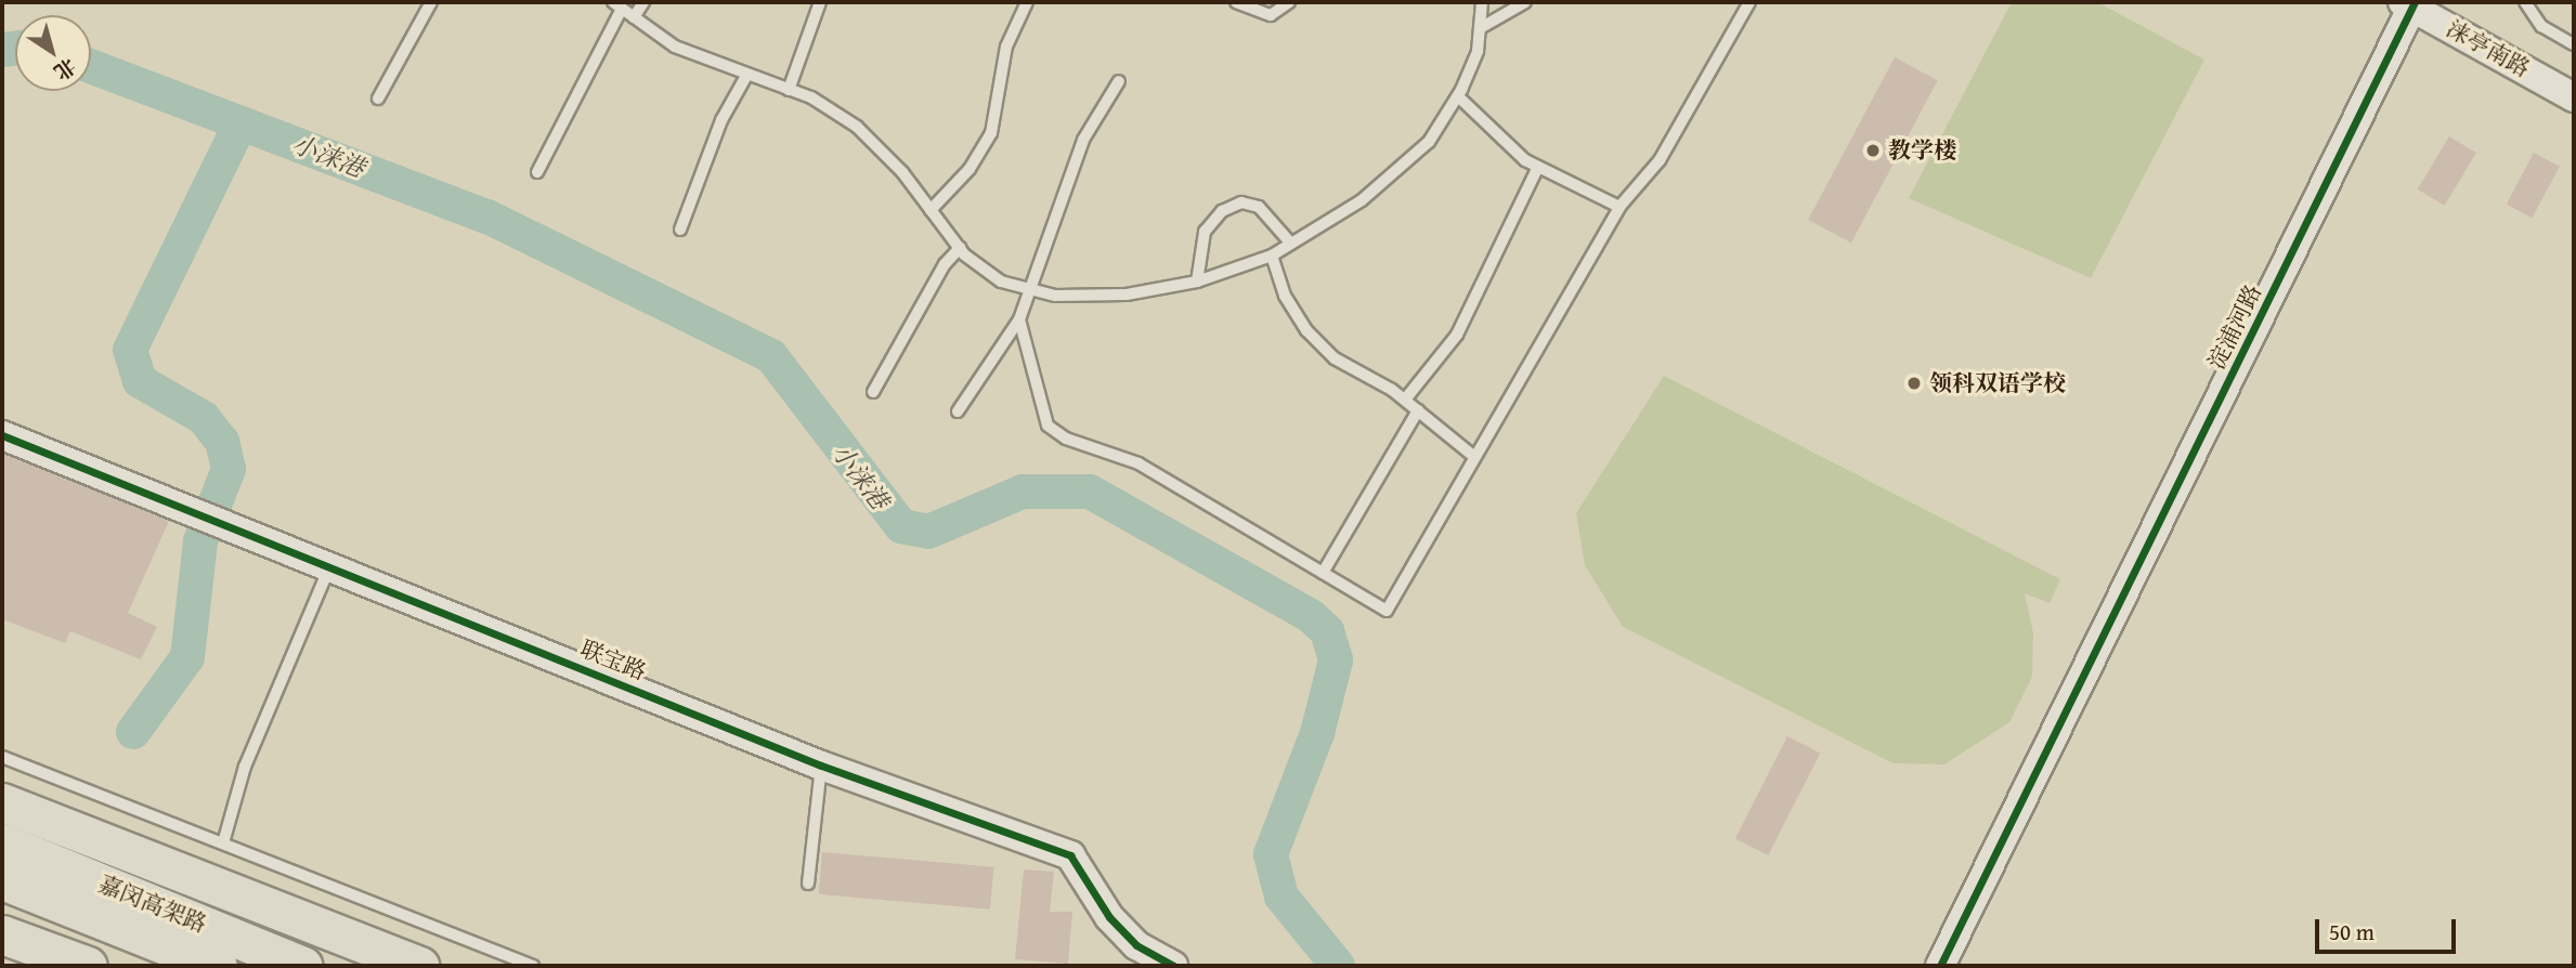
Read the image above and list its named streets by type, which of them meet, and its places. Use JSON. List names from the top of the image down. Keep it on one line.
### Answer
{"streets":{"highway":["嘉闵高架路"],"street":["涞亭南路","淀浦河路","联宝路"]},"crossings":[["涞亭南路","淀浦河路"]],"water":["小涞港"],"places":["教学楼","领科双语学校"],"scale_bar":"50 m","north":"bottom right"}
